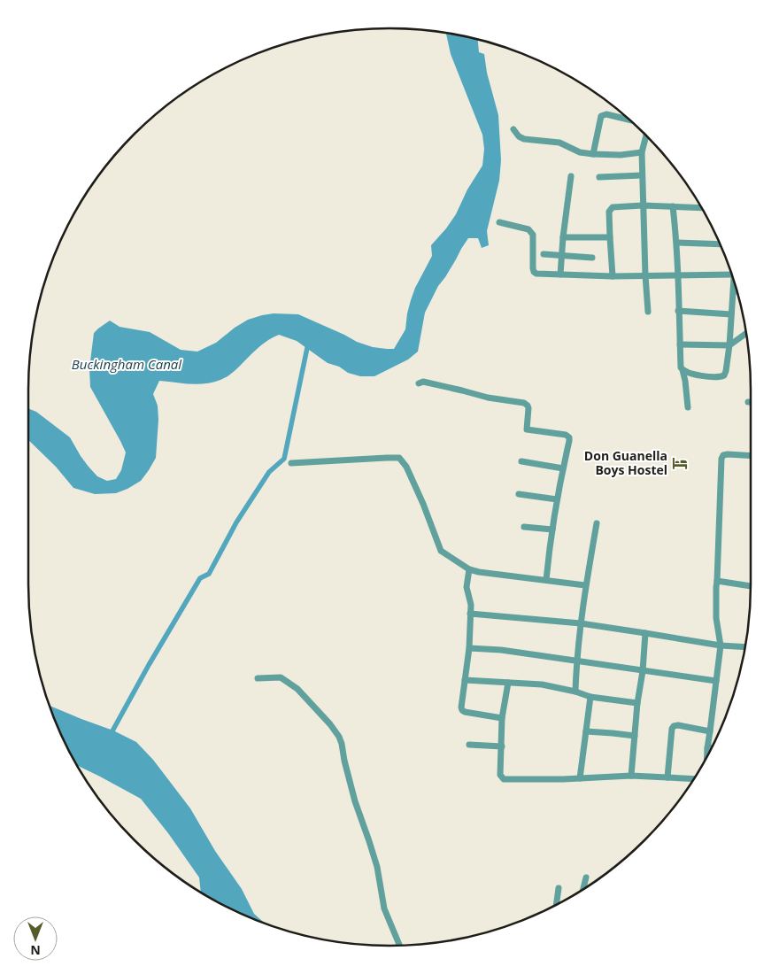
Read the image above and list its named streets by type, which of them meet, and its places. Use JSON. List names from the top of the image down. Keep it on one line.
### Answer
{"water":["Buckingham Canal"],"places":{"hotel":["Don Guanella Boys Hostel"]},"north":"bottom"}
